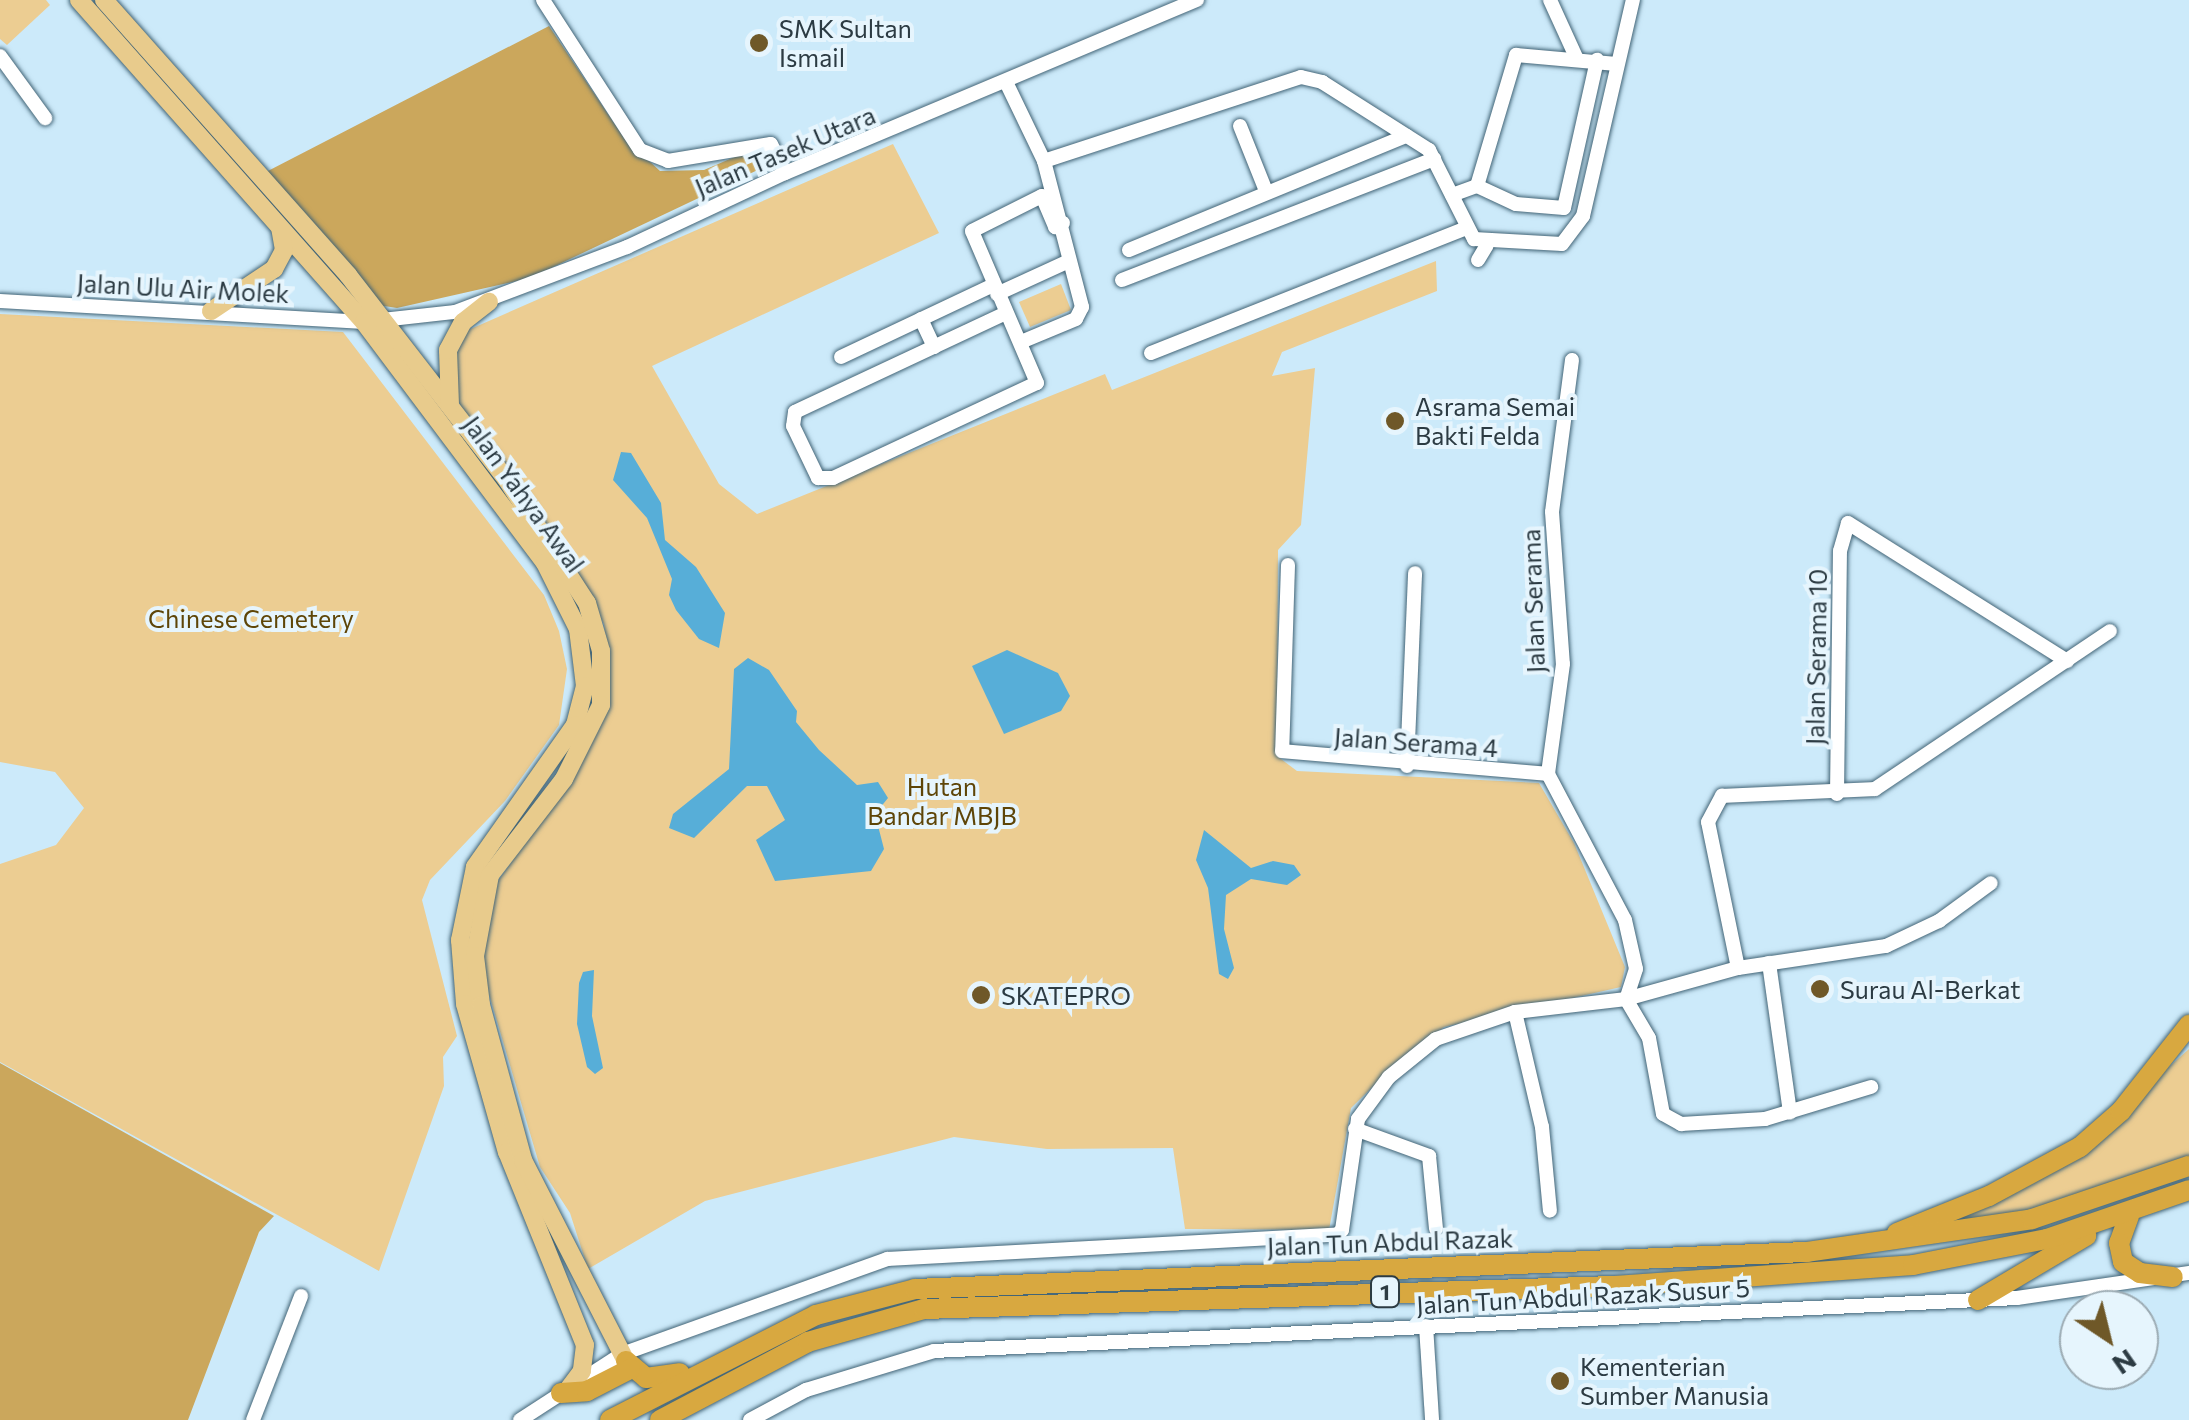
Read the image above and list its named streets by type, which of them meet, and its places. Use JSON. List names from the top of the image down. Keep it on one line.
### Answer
{"streets":{"highway":["Jalan Tun Abdul Razak","1"],"main road":["Jalan Yahya Awal"],"street":["Jalan Tasek Utara","Jalan Ulu Air Molek","Jalan Serama","Jalan Serama 10","Jalan Serama 4","Jalan Tun Abdul Razak Susur 5"]},"crossings":[["Jalan Tasek Utara","Jalan Ulu Air Molek"],["Jalan Tasek Utara","Jalan Yahya Awal"],["Jalan Ulu Air Molek","Jalan Yahya Awal"],["Jalan Serama","Jalan Serama 4"]],"parks":["Chinese Cemetery","Hutan Bandar MBJB"],"places":["SMK Sultan Ismail","Asrama Semai Bakti Felda","Surau Al-Berkat","SKATEPRO","Kementerian Sumber Manusia"],"north":"bottom right"}
